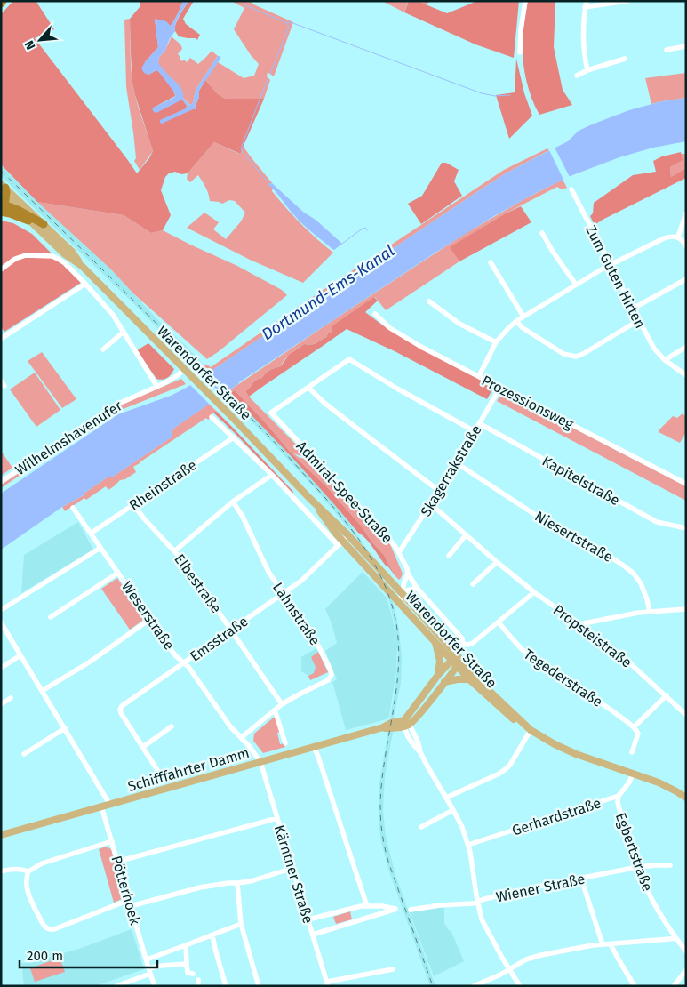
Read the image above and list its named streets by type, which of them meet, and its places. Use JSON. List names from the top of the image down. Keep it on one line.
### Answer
{"streets":{"main road":["Warendorfer Straße","Schifffahrter Damm"],"street":["Zum Guten Hirten","Prozessionsweg","Wilhelmshavenufer","Skagerrakstraße","Kapitelstraße","Rheinstraße","Admiral-Spee-Straße","Niesertstraße","Elbestraße","Lahnstraße","Weserstraße","Propsteistraße","Emsstraße","Tegederstraße","Gerhardstraße","Egbertstraße","Kärntner Straße","Wiener Straße","Pötterhoek"]},"crossings":[["Warendorfer Straße","Wilhelmshavenufer"],["Warendorfer Straße","Rheinstraße"],["Warendorfer Straße","Admiral-Spee-Straße"],["Warendorfer Straße","Emsstraße"],["Warendorfer Straße","Gerhardstraße"],["Prozessionsweg","Skagerrakstraße"],["Skagerrakstraße","Kapitelstraße"],["Skagerrakstraße","Admiral-Spee-Straße"],["Skagerrakstraße","Niesertstraße"],["Skagerrakstraße","Propsteistraße"],["Rheinstraße","Elbestraße"],["Rheinstraße","Weserstraße"],["Elbestraße","Lahnstraße"],["Elbestraße","Emsstraße"],["Lahnstraße","Emsstraße"],["Weserstraße","Emsstraße"],["Weserstraße","Schifffahrter Damm"],["Weserstraße","Kärntner Straße"],["Schifffahrter Damm","Kärntner Straße"],["Schifffahrter Damm","Pötterhoek"],["Gerhardstraße","Egbertstraße"],["Egbertstraße","Wiener Straße"]],"water":["Dortmund-Ems-Kanal"],"scale_bar":"200 m","north":"bottom left"}
